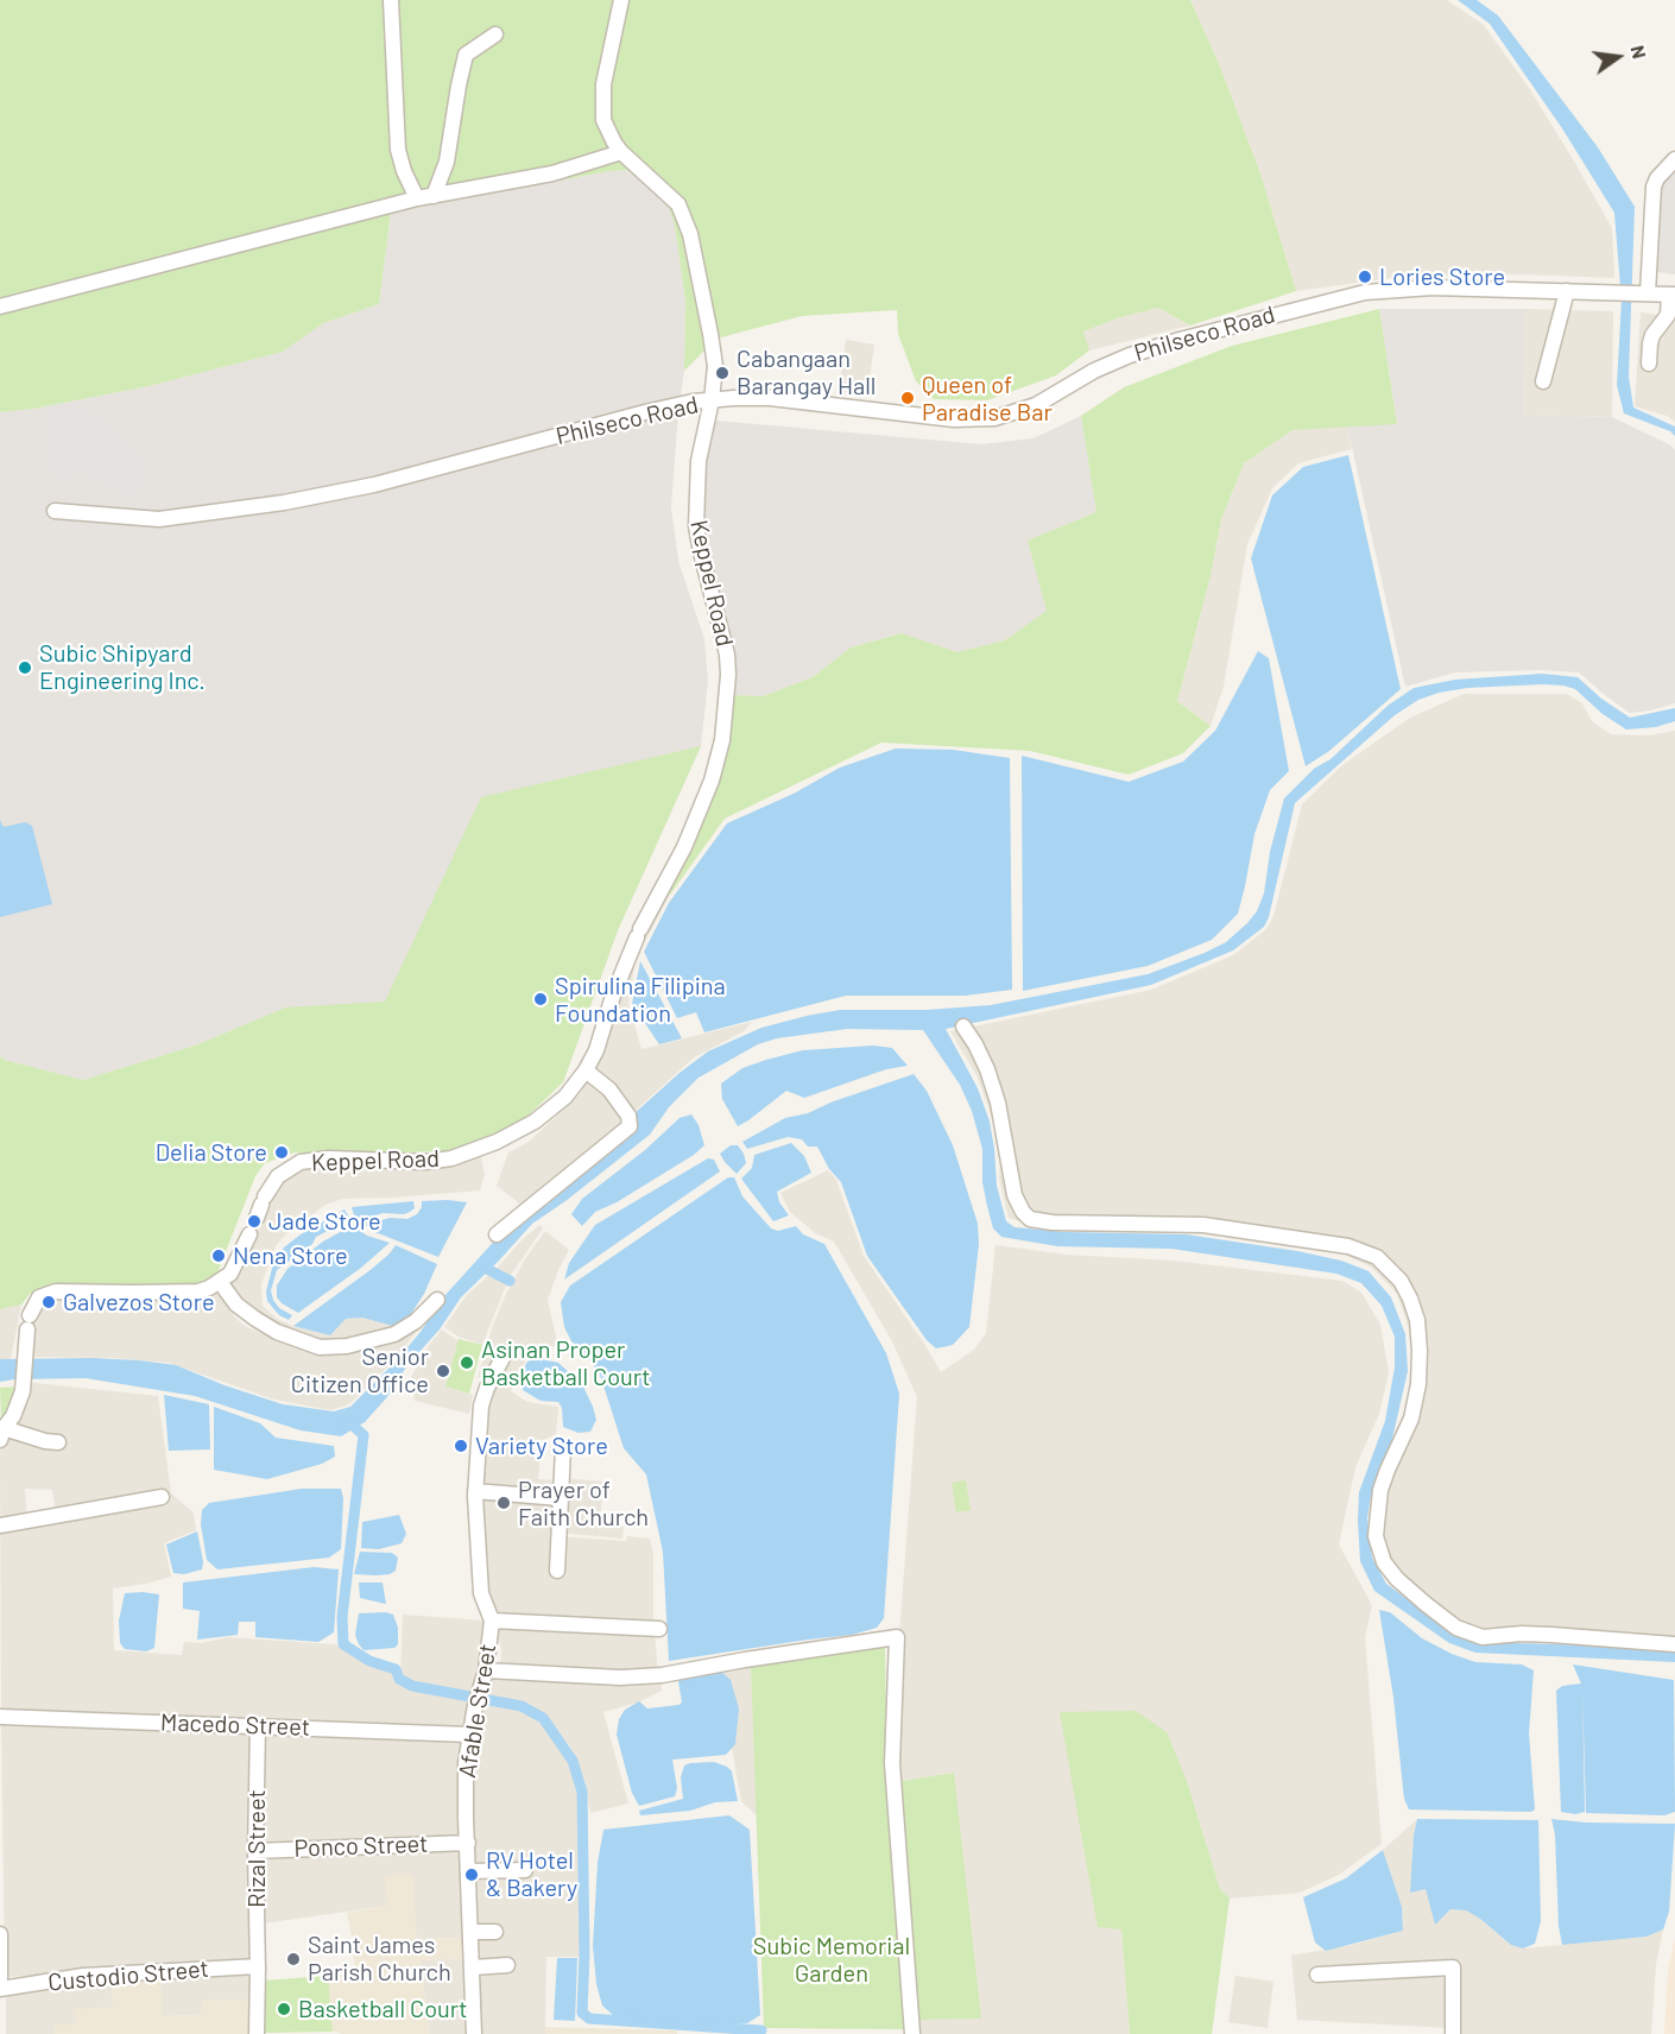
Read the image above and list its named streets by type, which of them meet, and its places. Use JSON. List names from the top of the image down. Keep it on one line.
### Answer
{"streets":{"street":["Philseco Road","Keppel Road","Afable Street","Macedo Street","Ponco Street","Rizal Street","Custodio Street"]},"crossings":[["Philseco Road","Keppel Road"],["Afable Street","Macedo Street"],["Afable Street","Ponco Street"],["Macedo Street","Rizal Street"],["Ponco Street","Rizal Street"],["Rizal Street","Custodio Street"]],"parks":["Subic Memorial Garden"],"places":["Lories Store","Cabangaan Barangay Hall","Queen of Paradise Bar","Subic Shipyard Engineering Inc.","Spirulina Filipina Foundation","Delia Store","Jade Store","Nena Store","Galvezos Store","Asinan Proper Basketball Court","Senior Citizen Office","Variety Store","Prayer of Faith Church","RV Hotel & Bakery","Saint James Parish Church","Basketball Court"],"north":"right"}
